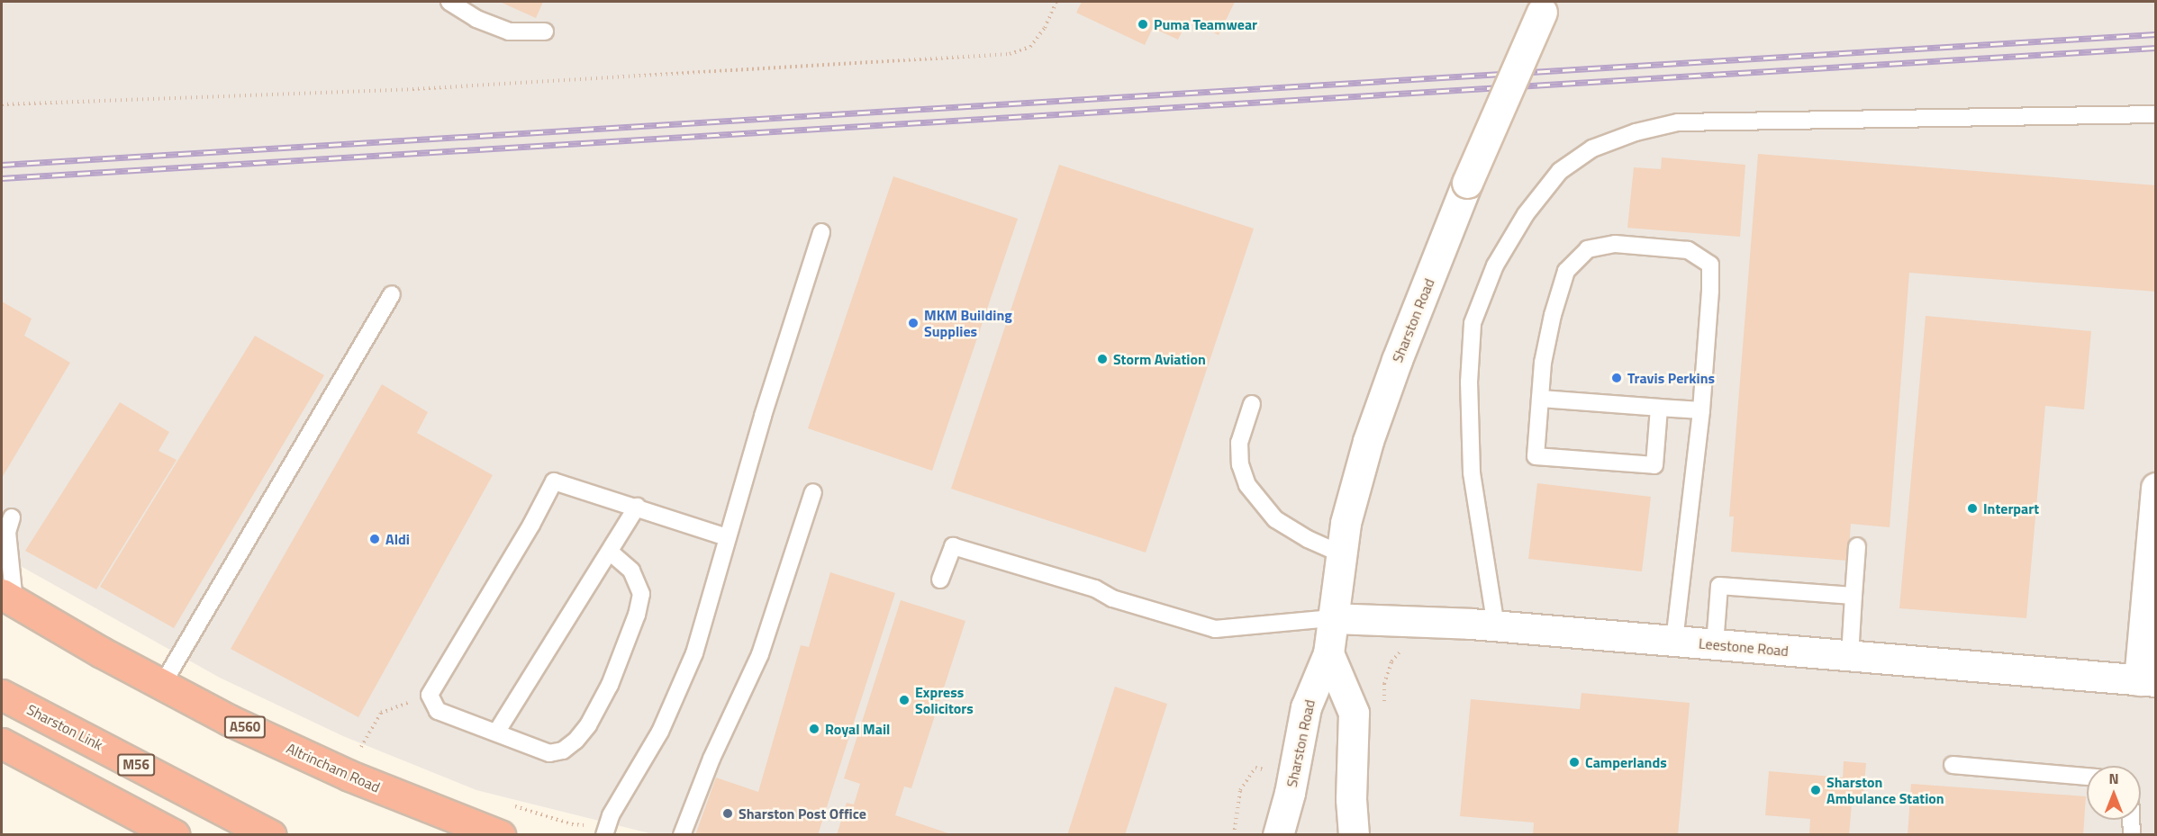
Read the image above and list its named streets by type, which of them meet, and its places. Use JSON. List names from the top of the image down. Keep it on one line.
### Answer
{"streets":{"highway":["Sharston Link","A560","M56","Altrincham Road"],"main road":["Sharston Road","Leestone Road"]},"crossings":[["Sharston Road","Leestone Road"]],"places":["Puma Teamwear","MKM Building Supplies","Storm Aviation","Travis Perkins","Interpart","Aldi","Express Solicitors","Royal Mail","Camperlands","Sharston Ambulance Station","Sharston Post Office"],"north":"top"}
